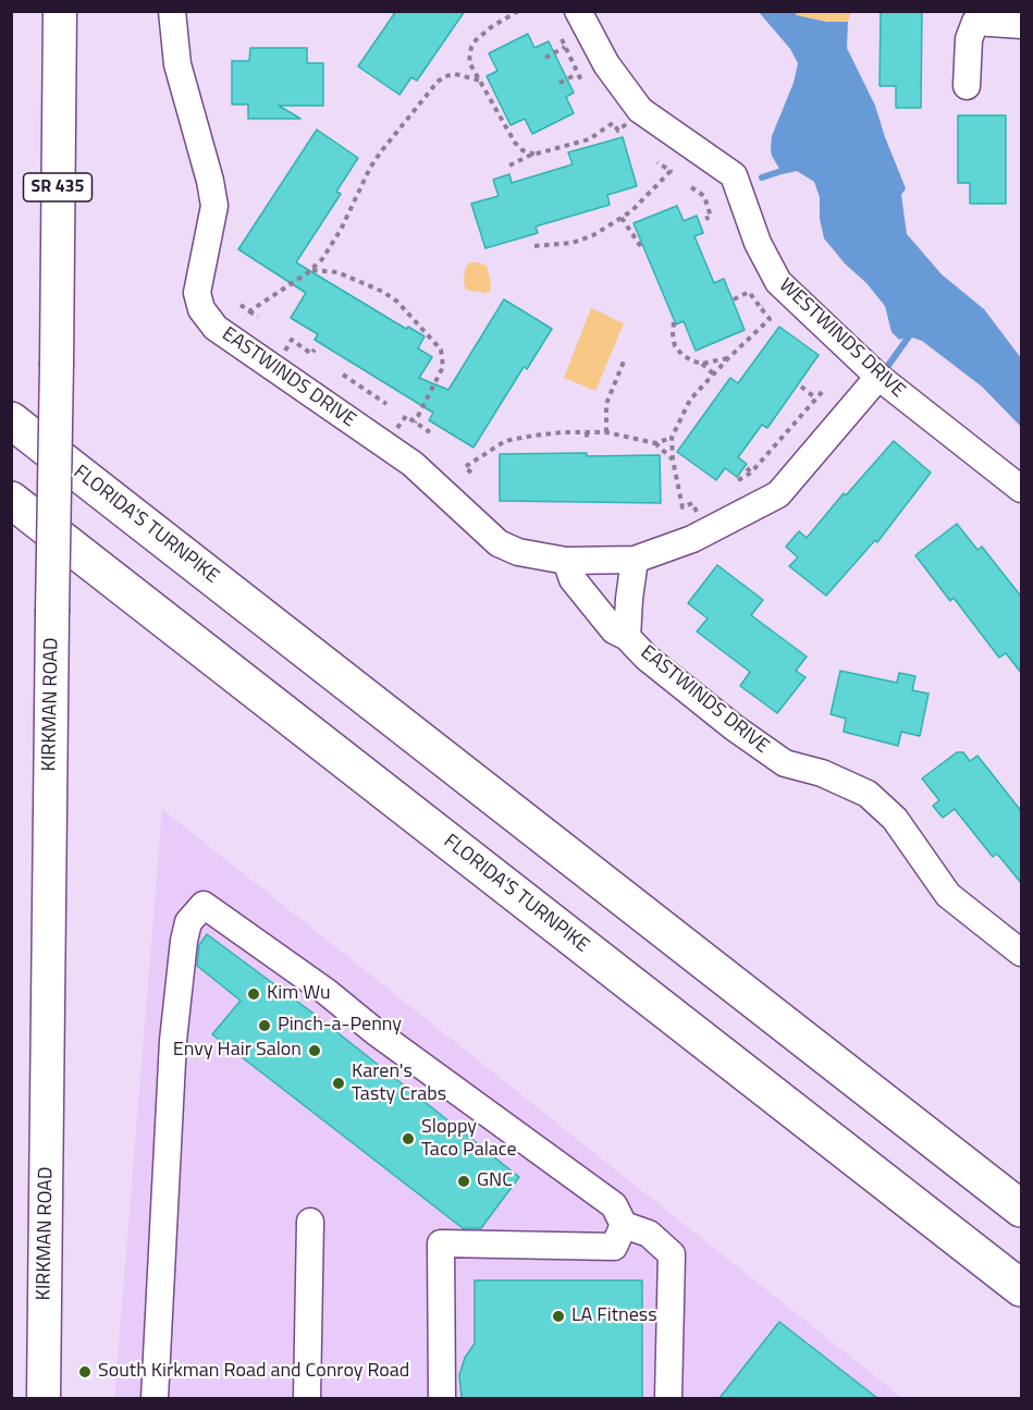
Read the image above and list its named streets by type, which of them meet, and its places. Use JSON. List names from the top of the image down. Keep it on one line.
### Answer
{"streets":{"highway":["FLORIDA'S TURNPIKE"],"main road":["SR 435","KIRKMAN ROAD"],"lane":["WESTWINDS DRIVE","EASTWINDS DRIVE"]},"places":["Kim Wu","Pinch-a-Penny","Envy Hair Salon","Karen's Tasty Crabs","Sloppy Taco Palace","GNC","LA Fitness","South Kirkman Road and Conroy Road"]}
